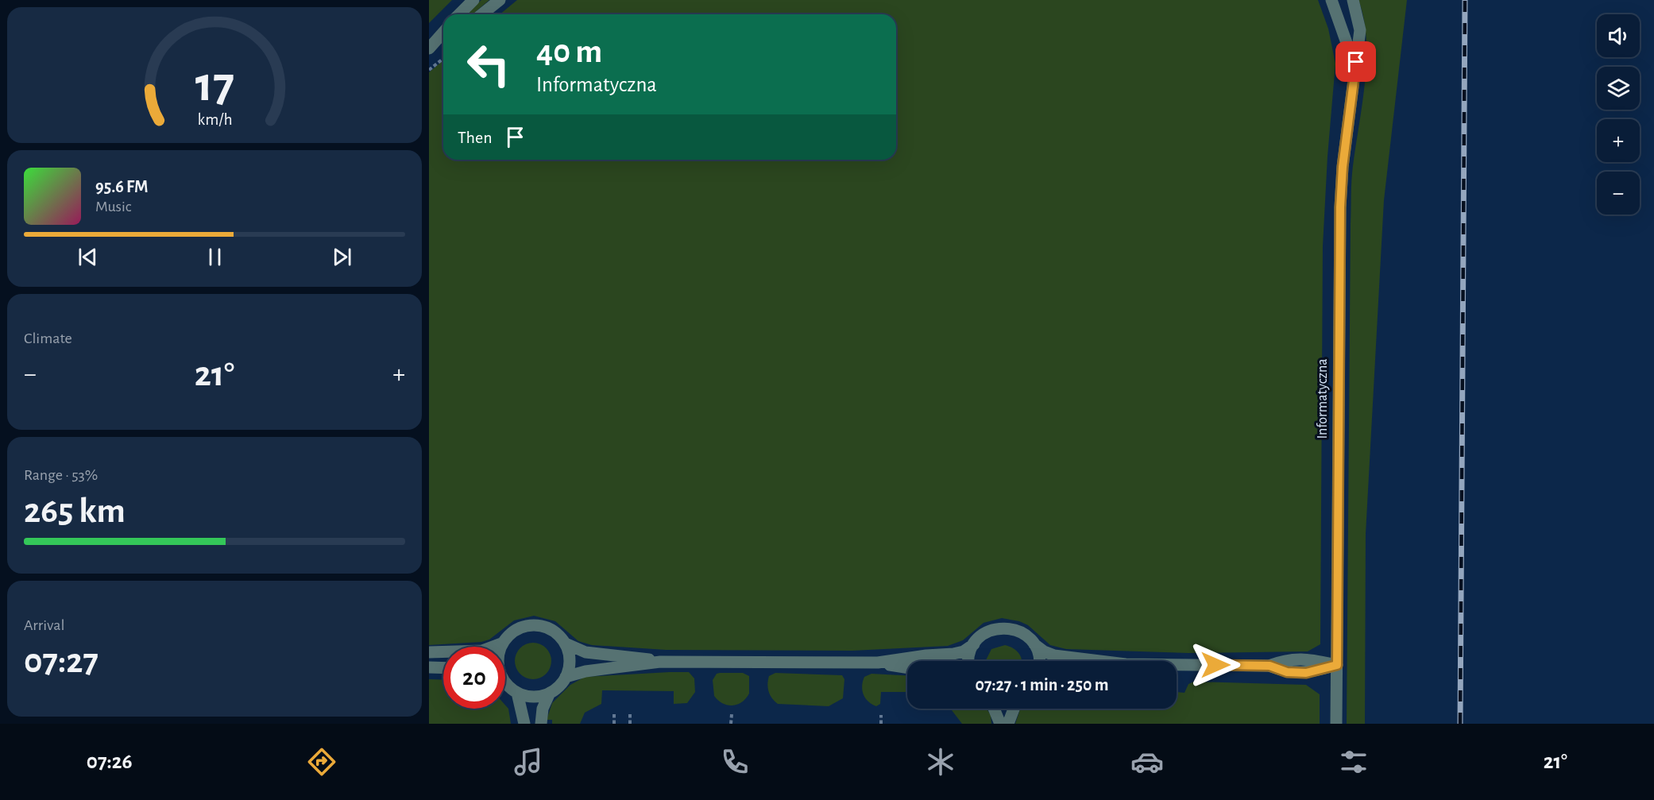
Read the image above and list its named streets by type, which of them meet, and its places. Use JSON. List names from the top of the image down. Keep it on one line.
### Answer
{"streets":{"street":["Informatyczna"]},"page":{"map_buttons":["+","−"],"turn":["40 m","Informatyczna"],"then":"Then","song":["95.6 FM","Music"],"tile":["Climate",["Range · 53%","265 km"],["Arrival","07:27"]],"heat":["−","21°","+"],"limit":"20","trip":"07:27 · 1 min · 250 m","tabs":["07:26","21°"],"gauge":["17","km/h"]}}
